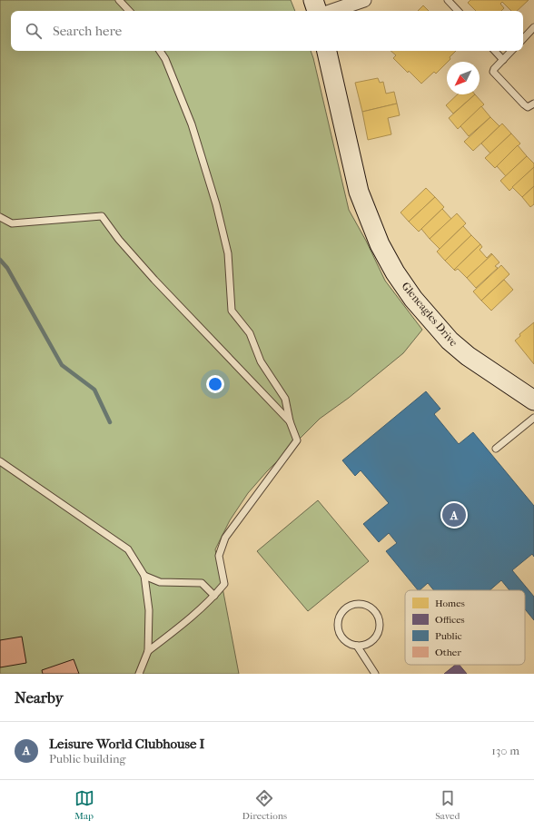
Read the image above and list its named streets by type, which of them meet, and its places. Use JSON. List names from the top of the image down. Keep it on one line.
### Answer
{"streets":{"street":["Gleneagles Drive"]},"legend":["Homes","Offices","Public","Other"],"north":"bottom left","page":{"search":"Search here","pins":"A","heading":"Nearby","list":[{"mark":"A","name":"Leisure World Clubhouse I","note":"Public building","value":"130 m"}],"nav":["Map","Directions","Saved"]}}
